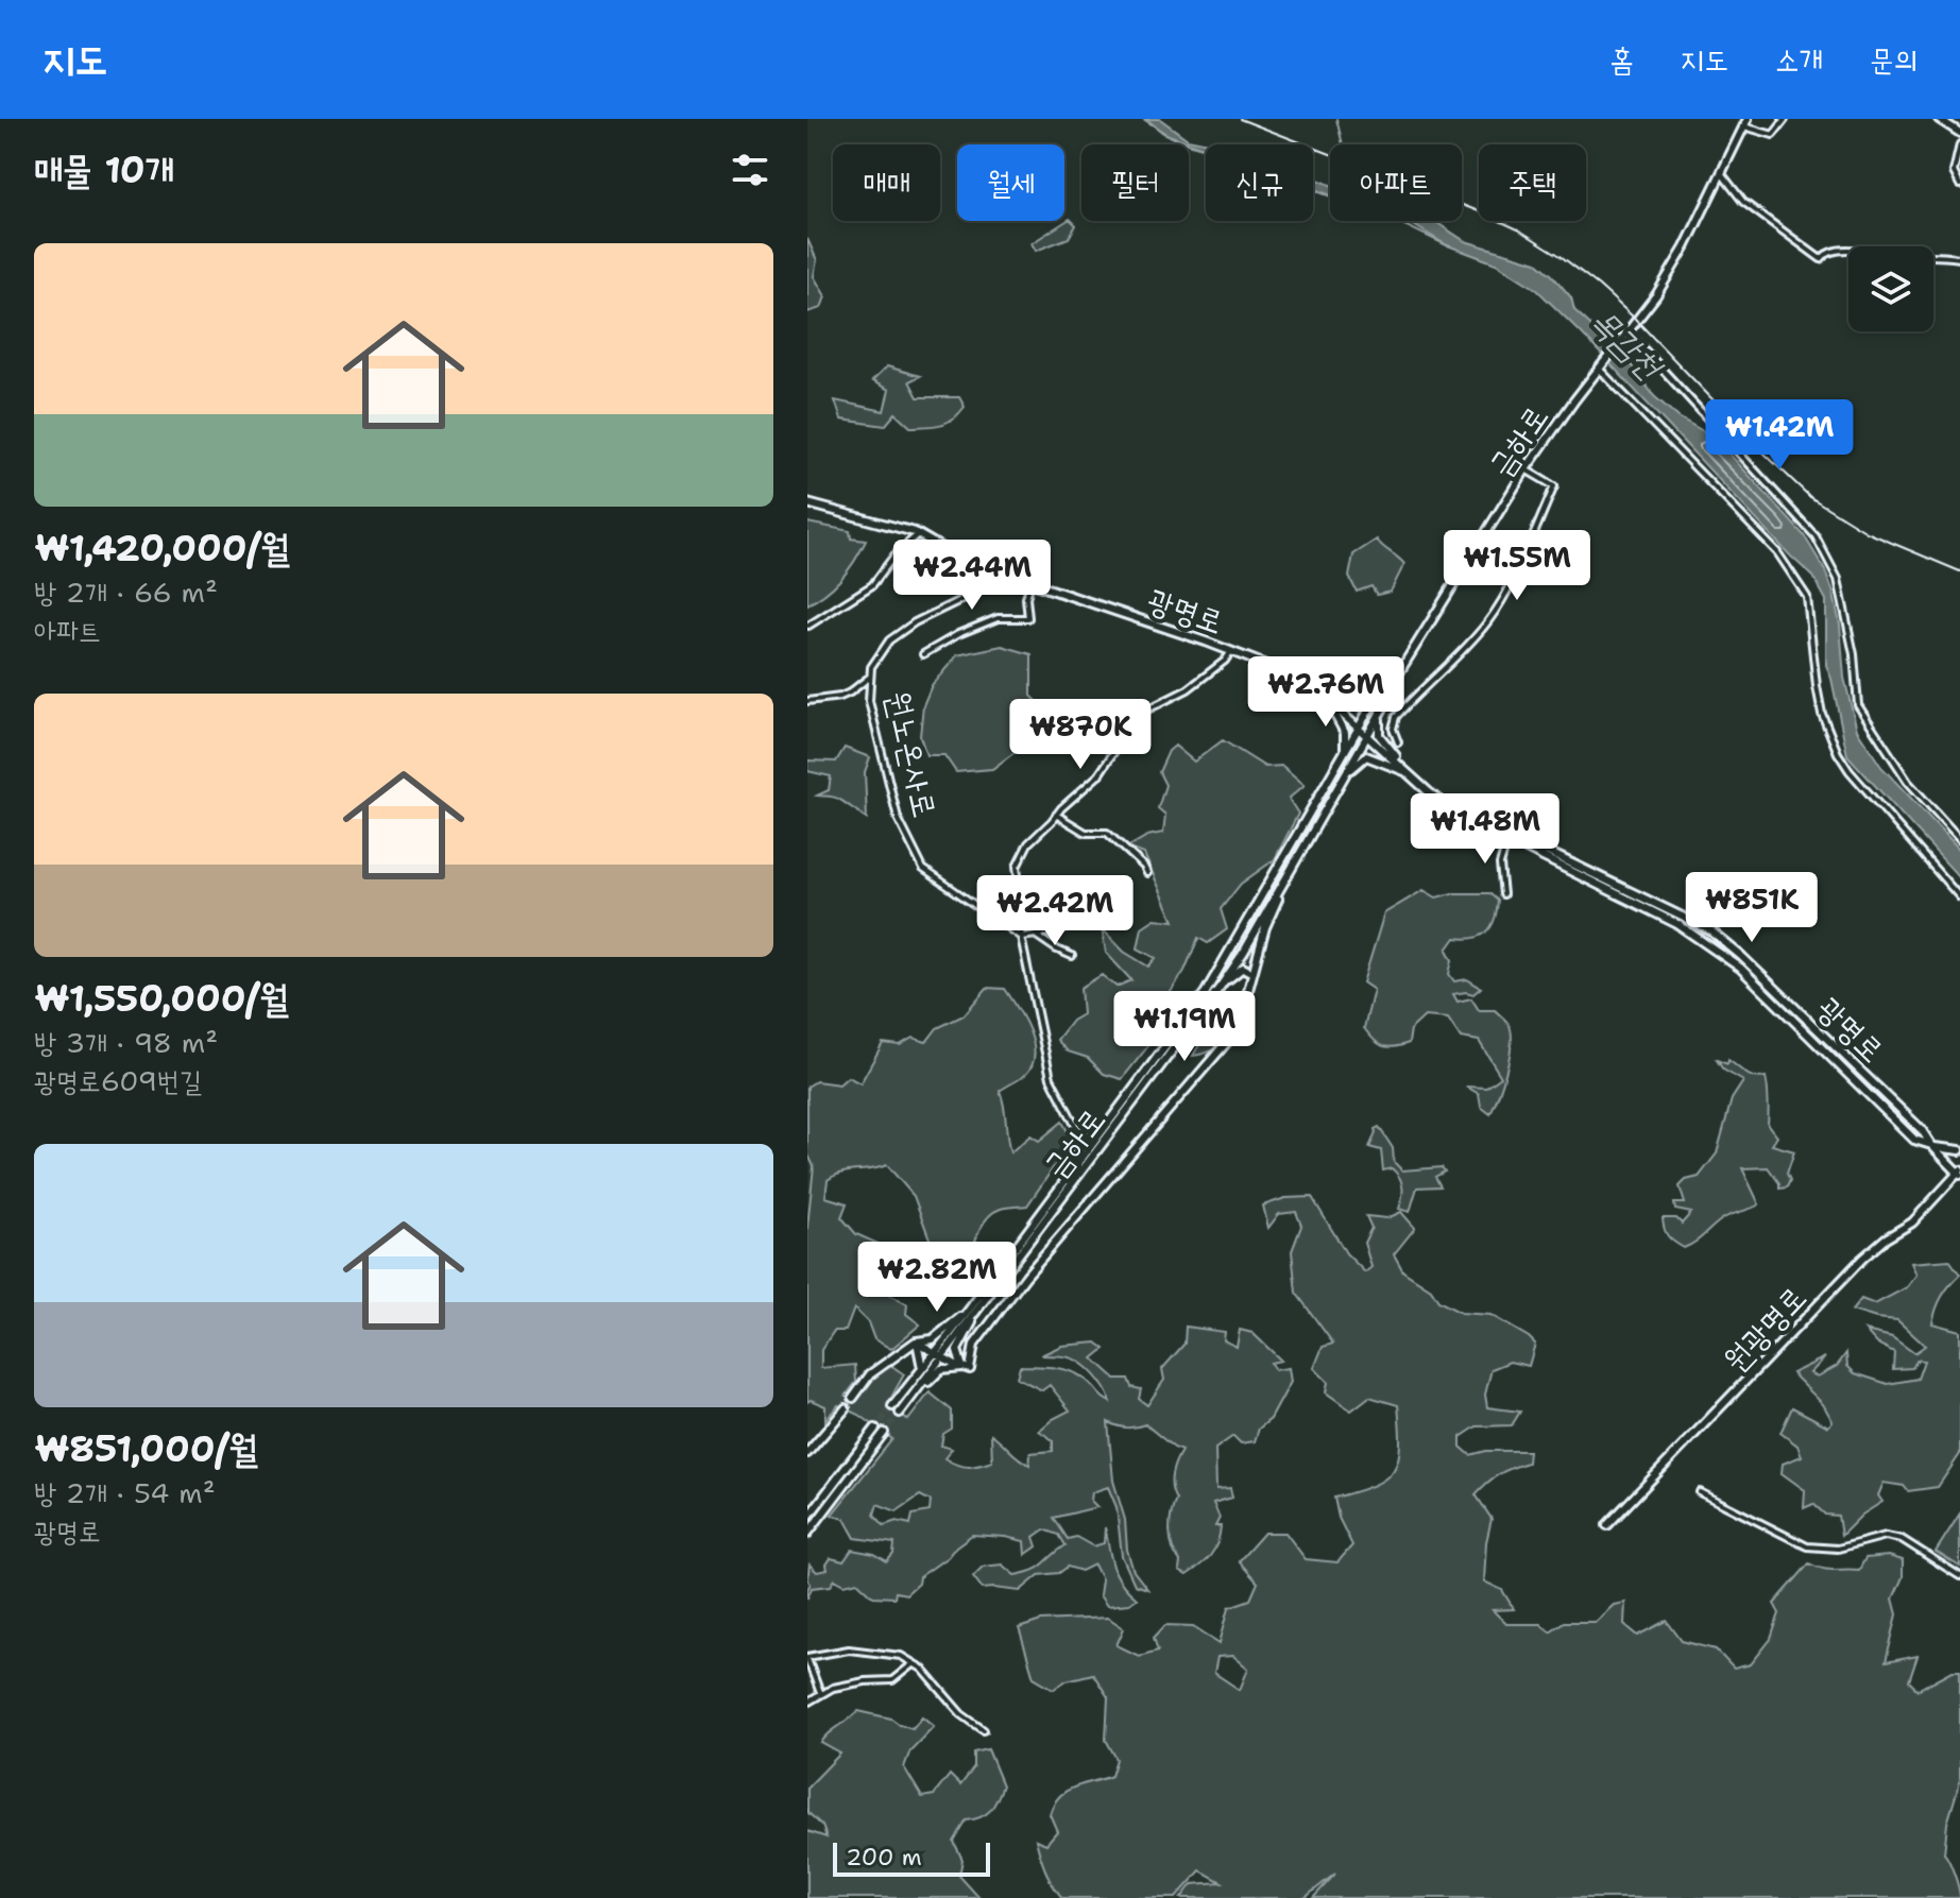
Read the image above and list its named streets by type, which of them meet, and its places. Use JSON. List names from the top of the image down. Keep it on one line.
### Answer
{"streets":{"main road":["금하로","광명로","원광명로"],"street":["원노온사로"]},"crossings":[["금하로","광명로"],["광명로","원노온사로"],["광명로","원광명로"]],"water":["목감천"],"scale_bar":"200 m","page":{"header":"지도","nav":["홈","지도","소개","문의"],"heading":"매물 10개","chip":["매매","월세","필터","신규","아파트","주택"],"list":[{"name":"₩1,420,000/월","note":"방 2개 · 66 m² · 아파트"},{"name":"₩1,550,000/월","note":"방 3개 · 98 m² · 광명로609번길"},{"name":"₩851,000/월","note":"방 2개 · 54 m² · 광명로"}],"price":["₩1.42M","₩1.55M","₩2.44M","₩2.76M","₩870K","₩1.48M","₩851K","₩2.42M","₩1.19M","₩2.82M"],"scale":"200 m"}}
